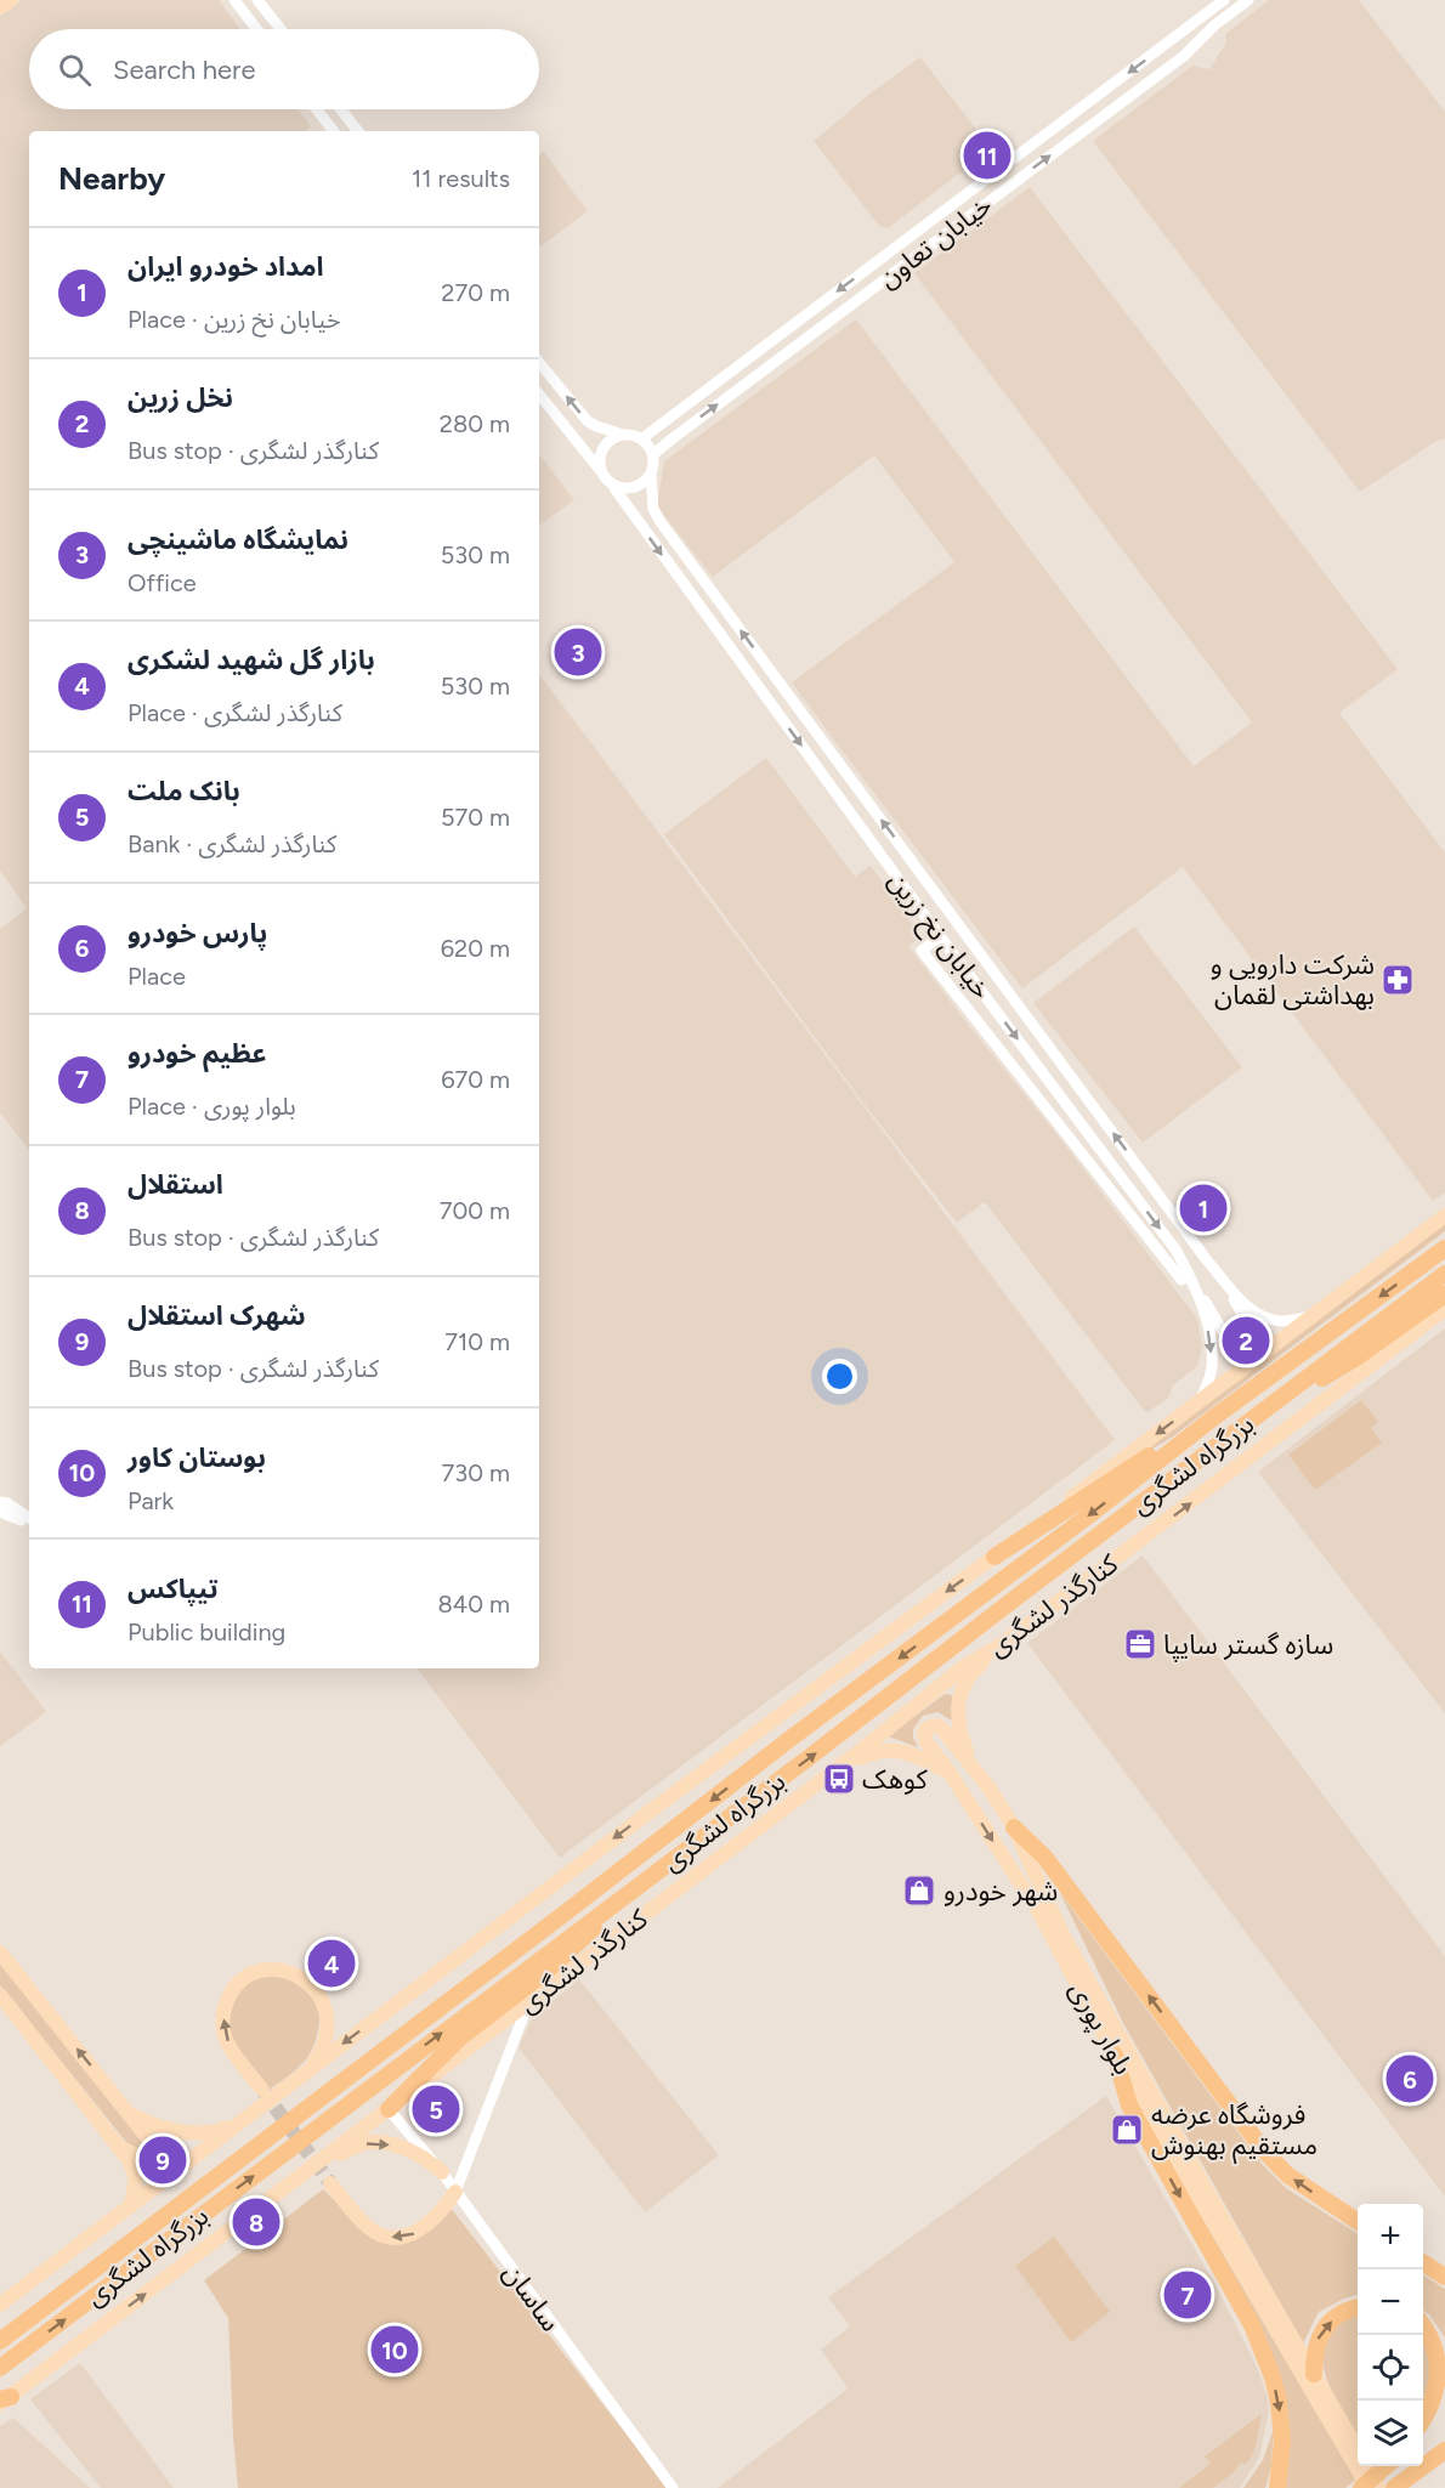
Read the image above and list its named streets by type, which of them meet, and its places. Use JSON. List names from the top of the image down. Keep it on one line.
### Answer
{"streets":{"highway":["بزرگراه لشگری"],"main road":["کنارگذر لشگری","بلوار پوری"],"street":["خیابان تعاون","خیابان نخ زرین","ساسان"]},"crossings":[["خیابان تعاون","خیابان نخ زرین"],["کنارگذر لشگری","ساسان"]],"places":{"pharmacy":["شرکت دارویی و بهداشتی لقمان"],"office":["سازه گستر سایپا"],"bus stop":["کوهک"],"shop":["شهر خودرو","فروشگاه عرضه مستقیم بهنوش"]},"page":{"search":"Search here","pins":["11","3","1","2","4","6","5","9","8","7","10"],"heading":["Nearby","11 results"],"list":[{"mark":"1","name":"امداد خودرو ایران","note":"Place · خیابان نخ زرین","value":"270 m"},{"mark":"2","name":"نخل زرین","note":"Bus stop · کنارگذر لشگری","value":"280 m"},{"mark":"3","name":"نمایشگاه ماشینچی","note":"Office","value":"530 m"},{"mark":"4","name":"بازار گل شهید لشکری","note":"Place · کنارگذر لشگری","value":"530 m"},{"mark":"5","name":"بانک ملت","note":"Bank · کنارگذر لشگری","value":"570 m"},{"mark":"6","name":"پارس خودرو","note":"Place","value":"620 m"},{"mark":"7","name":"عظیم خودرو","note":"Place · بلوار پوری","value":"670 m"},{"mark":"8","name":"استقلال","note":"Bus stop · کنارگذر لشگری","value":"700 m"},{"mark":"9","name":"شهرک استقلال","note":"Bus stop · کنارگذر لشگری","value":"710 m"},{"mark":"10","name":"بوستان کاور","note":"Park","value":"730 m"},{"mark":"11","name":"تیپاکس","note":"Public building","value":"840 m"}],"map_buttons":["+","−"]}}
